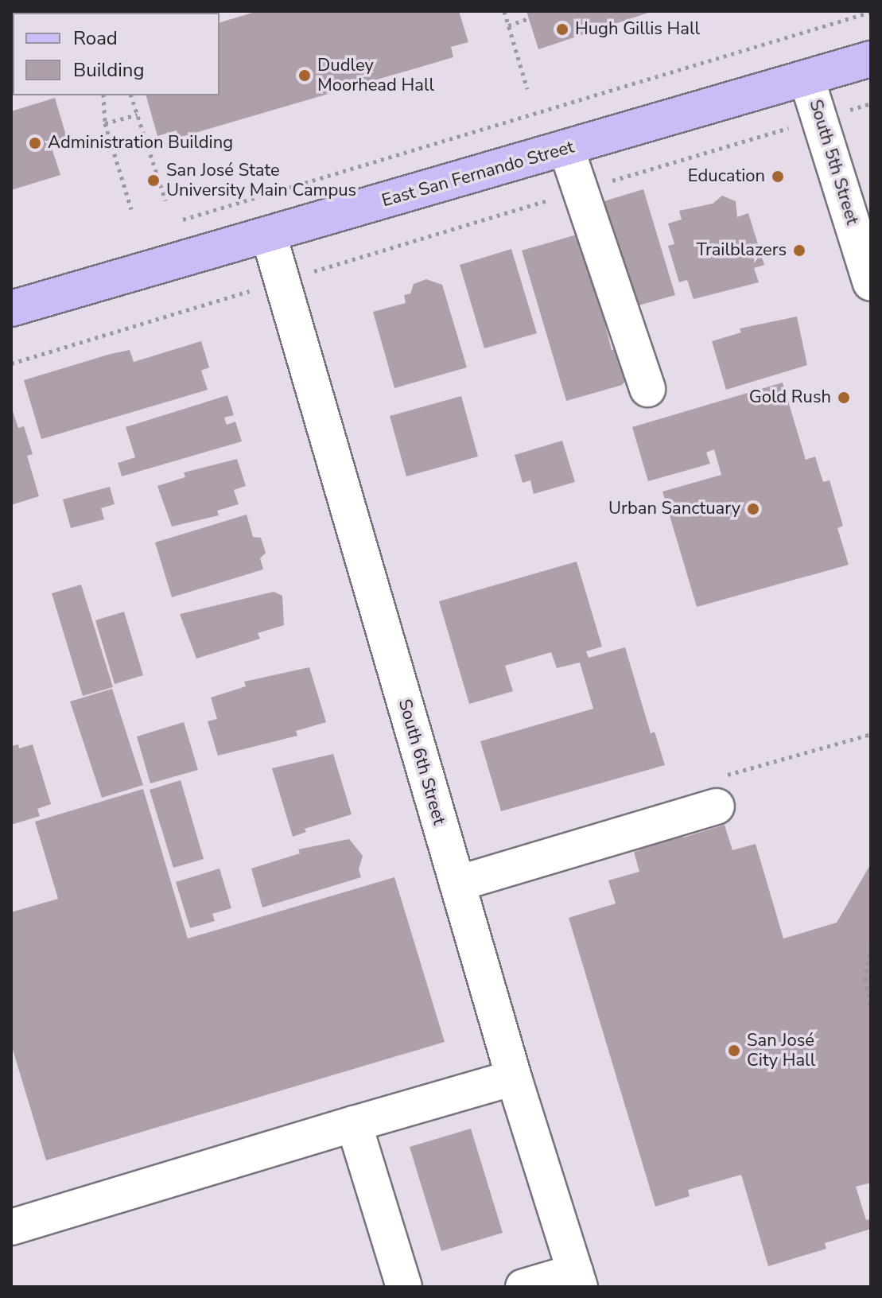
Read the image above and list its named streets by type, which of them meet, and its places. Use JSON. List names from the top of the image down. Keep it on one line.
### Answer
{"streets":{"main road":["East San Fernando Street"],"street":["South 5th Street","South 6th Street"]},"crossings":[["South 5th Street","East San Fernando Street"],["East San Fernando Street","South 6th Street"]],"places":["Hugh Gillis Hall","Dudley Moorhead Hall","Administration Building","Education","San José State University Main Campus","Trailblazers","Gold Rush","Urban Sanctuary","San José City Hall"],"legend":["Road","Building"]}
